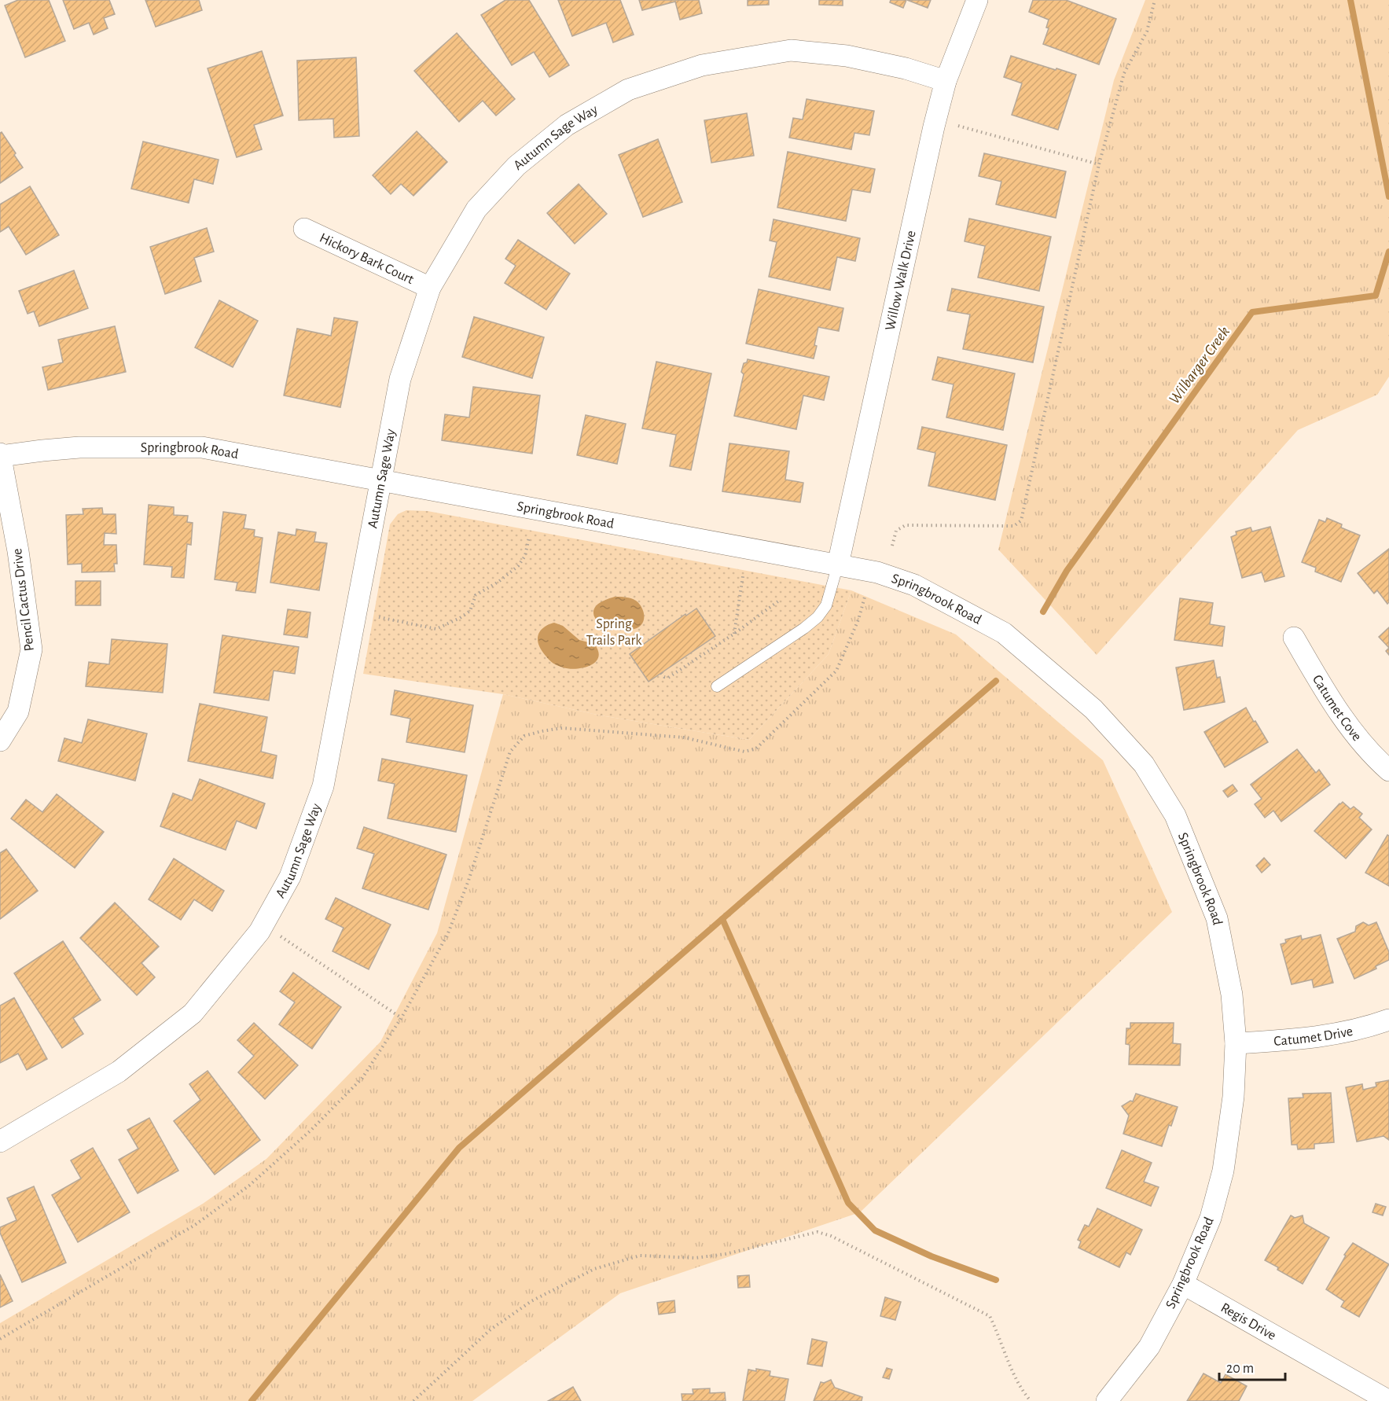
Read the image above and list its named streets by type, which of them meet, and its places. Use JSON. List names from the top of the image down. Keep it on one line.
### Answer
{"streets":{"street":["Autumn Sage Way","Hickory Bark Court","Willow Walk Drive","Springbrook Road","Pencil Cactus Drive","Catumet Cove","Catumet Drive","Regis Drive"]},"crossings":[["Autumn Sage Way","Hickory Bark Court"],["Autumn Sage Way","Willow Walk Drive"],["Autumn Sage Way","Springbrook Road"],["Willow Walk Drive","Springbrook Road"],["Springbrook Road","Pencil Cactus Drive"],["Springbrook Road","Catumet Drive"],["Springbrook Road","Regis Drive"]],"water":["Wilbarger Creek"],"parks":["Spring Trails Park"],"scale_bar":"20 m"}
